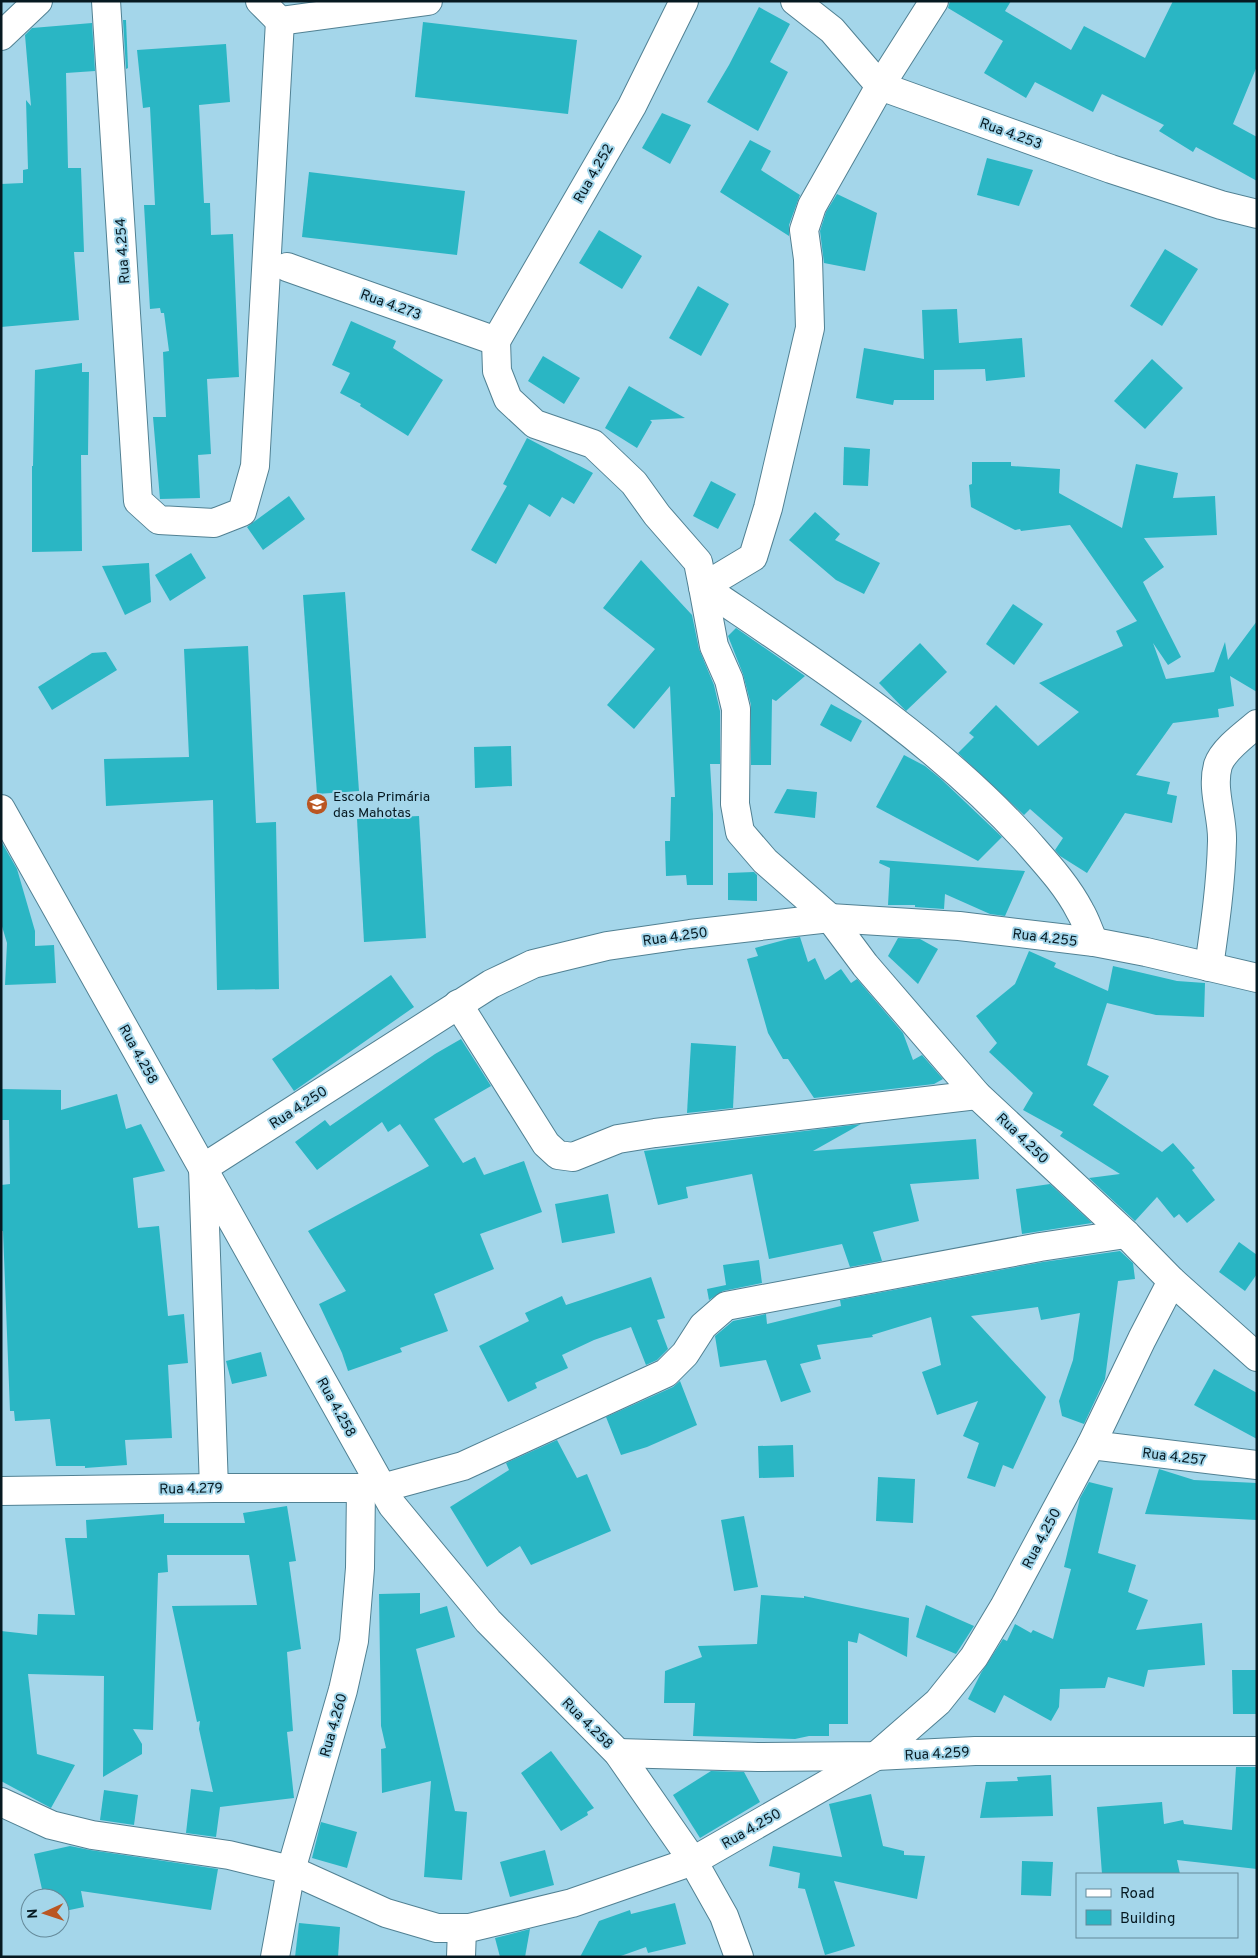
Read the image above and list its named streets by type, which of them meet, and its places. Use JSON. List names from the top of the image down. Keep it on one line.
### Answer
{"streets":{"street":["Rua 4.253","Rua 4.252","Rua 4.254","Rua 4.273","Rua 4.250","Rua 4.255","Rua 4.258","Rua 4.257","Rua 4.279","Rua 4.260","Rua 4.259"]},"crossings":[["Rua 4.252","Rua 4.273"],["Rua 4.250","Rua 4.255"],["Rua 4.250","Rua 4.258"],["Rua 4.250","Rua 4.257"],["Rua 4.250","Rua 4.279"],["Rua 4.250","Rua 4.260"],["Rua 4.250","Rua 4.259"],["Rua 4.258","Rua 4.279"],["Rua 4.258","Rua 4.260"],["Rua 4.258","Rua 4.259"],["Rua 4.279","Rua 4.260"]],"places":{"school or university":["Escola Primária das Mahotas"]},"legend":["Road","Building"],"north":"left"}
